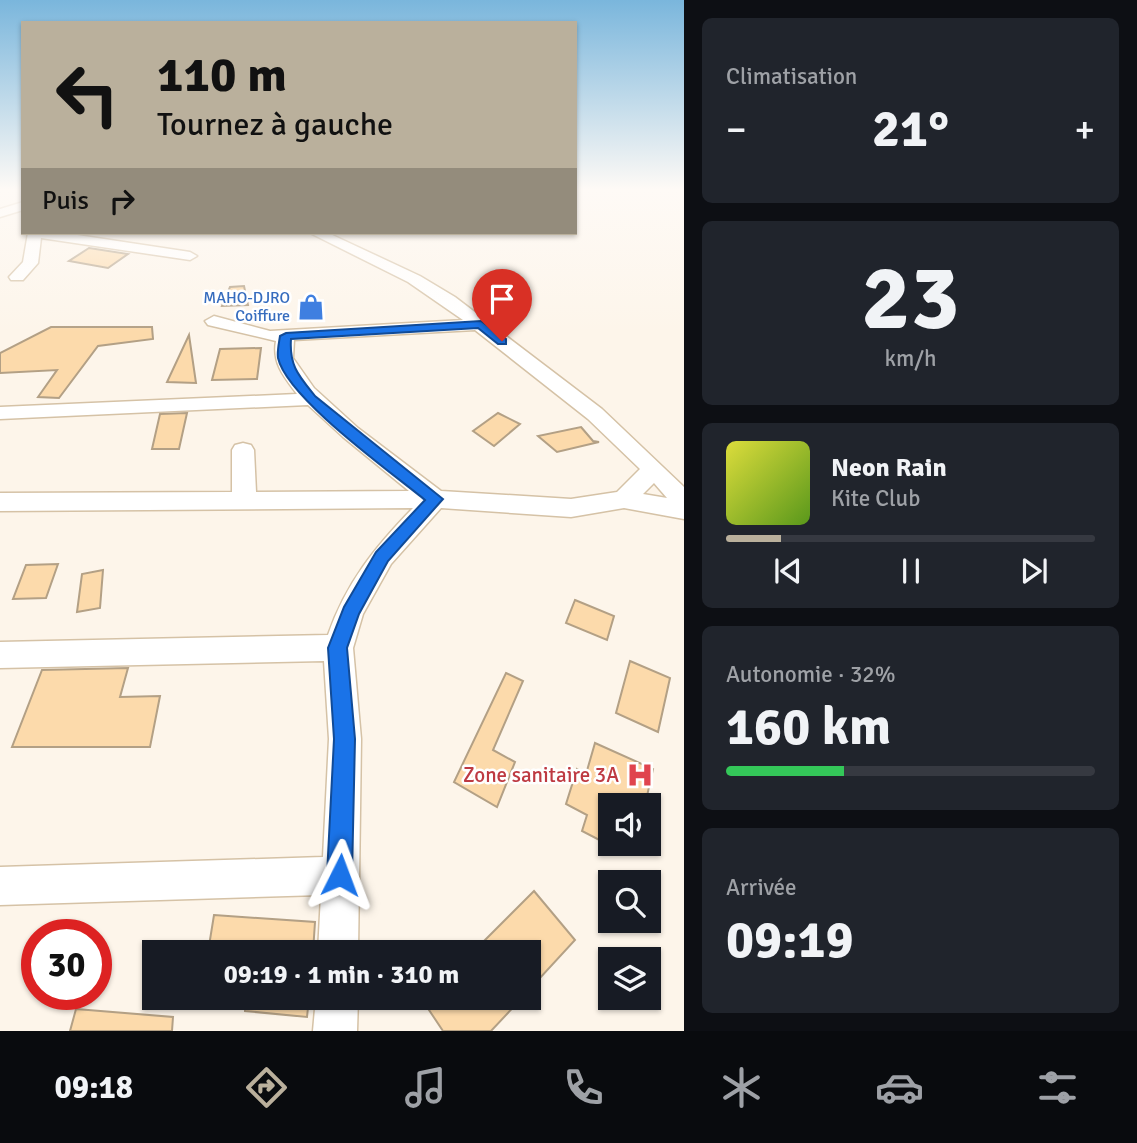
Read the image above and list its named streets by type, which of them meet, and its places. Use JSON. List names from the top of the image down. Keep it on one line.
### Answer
{"places":{"shop":["MAHO-DJRO Coiffure"],"hospital":["Zone sanitaire 3A"]},"page":{"tile":["Climatisation",["23","km/h"],["Autonomie · 32%","160 km"],["Arrivée","09:19"]],"turn":["110 m","Tournez à gauche"],"heat":["−","21°","+"],"then":"Puis","song":["Neon Rain","Kite Club"],"limit":"30","trip":"09:19 · 1 min · 310 m","tabs":"09:18"}}
